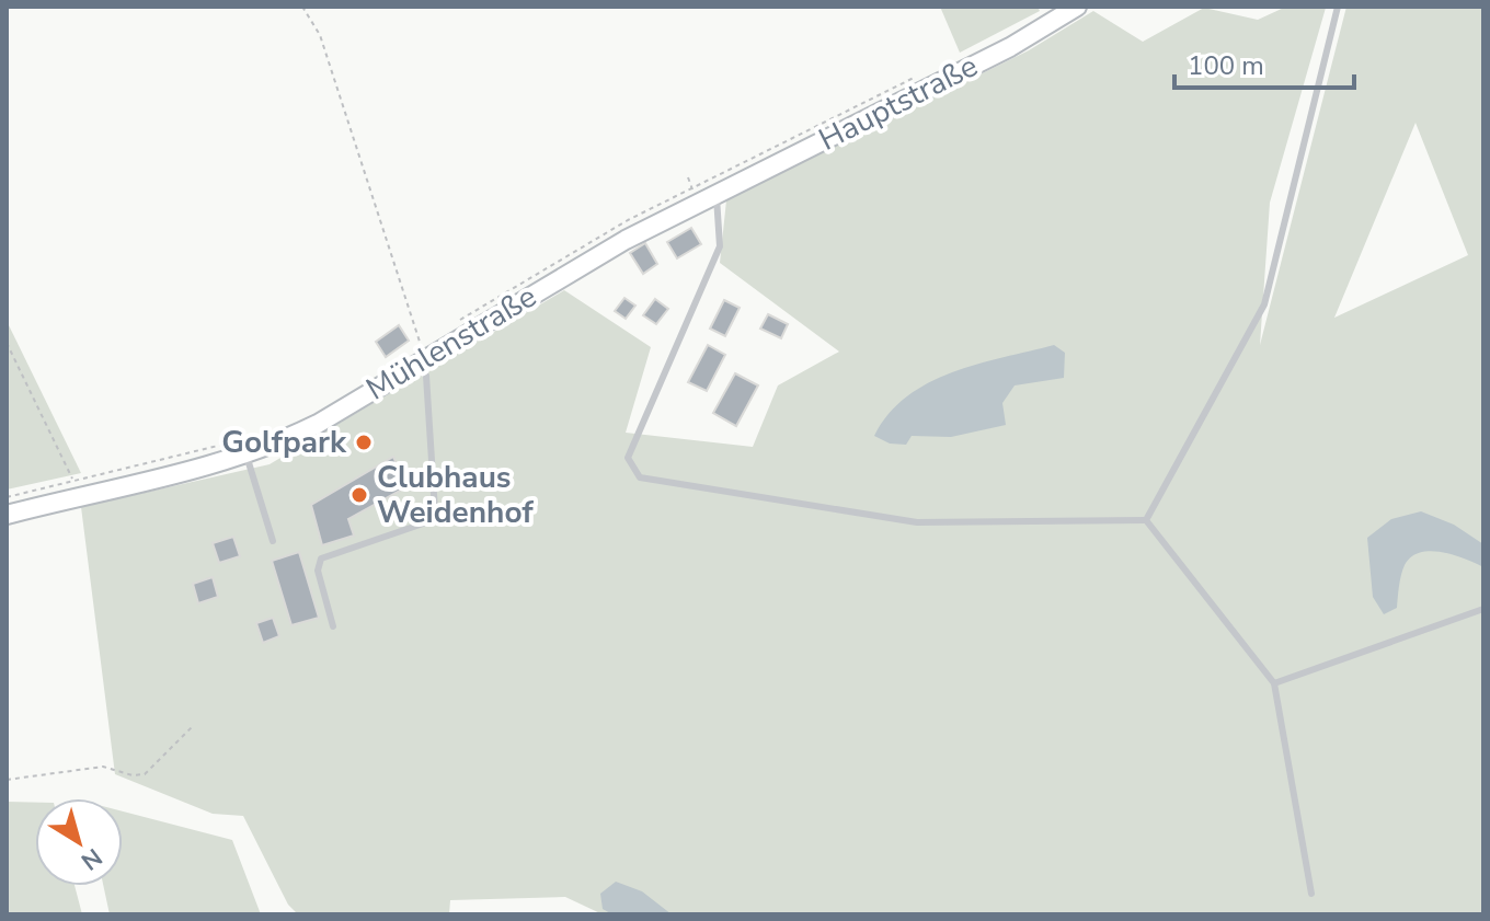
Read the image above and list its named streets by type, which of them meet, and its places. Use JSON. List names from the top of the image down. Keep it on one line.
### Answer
{"streets":{"main road":["Hauptstraße","Mühlenstraße"]},"crossings":[["Hauptstraße","Mühlenstraße"]],"places":["Golfpark","Clubhaus Weidenhof"],"scale_bar":"100 m","north":"bottom right"}
